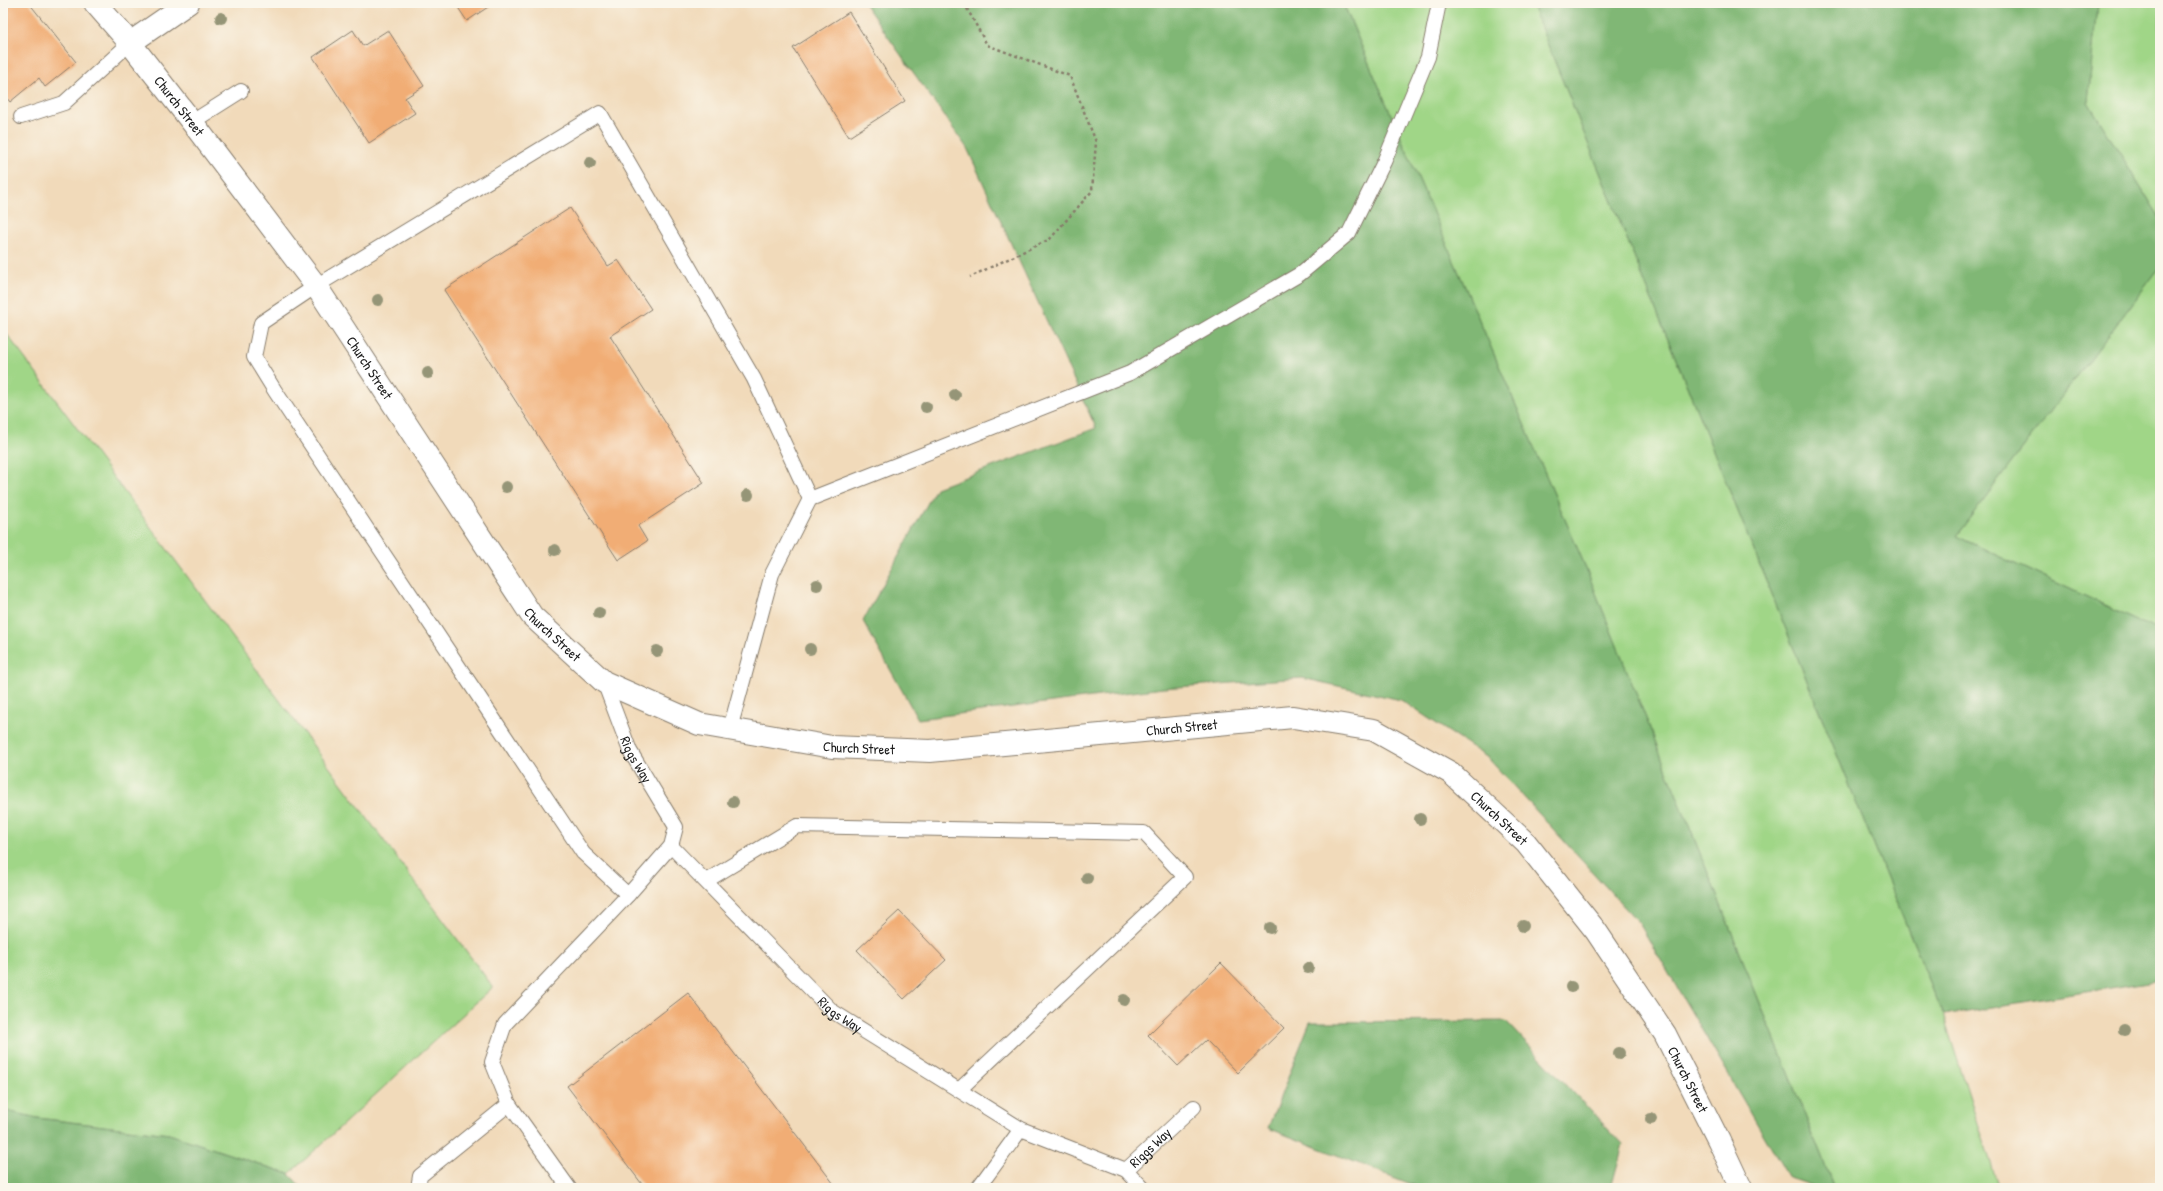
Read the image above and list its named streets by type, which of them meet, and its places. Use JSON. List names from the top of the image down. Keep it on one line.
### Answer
{"streets":{"street":["Church Street"],"lane":["Riggs Way"]},"crossings":[["Church Street","Riggs Way"]]}
